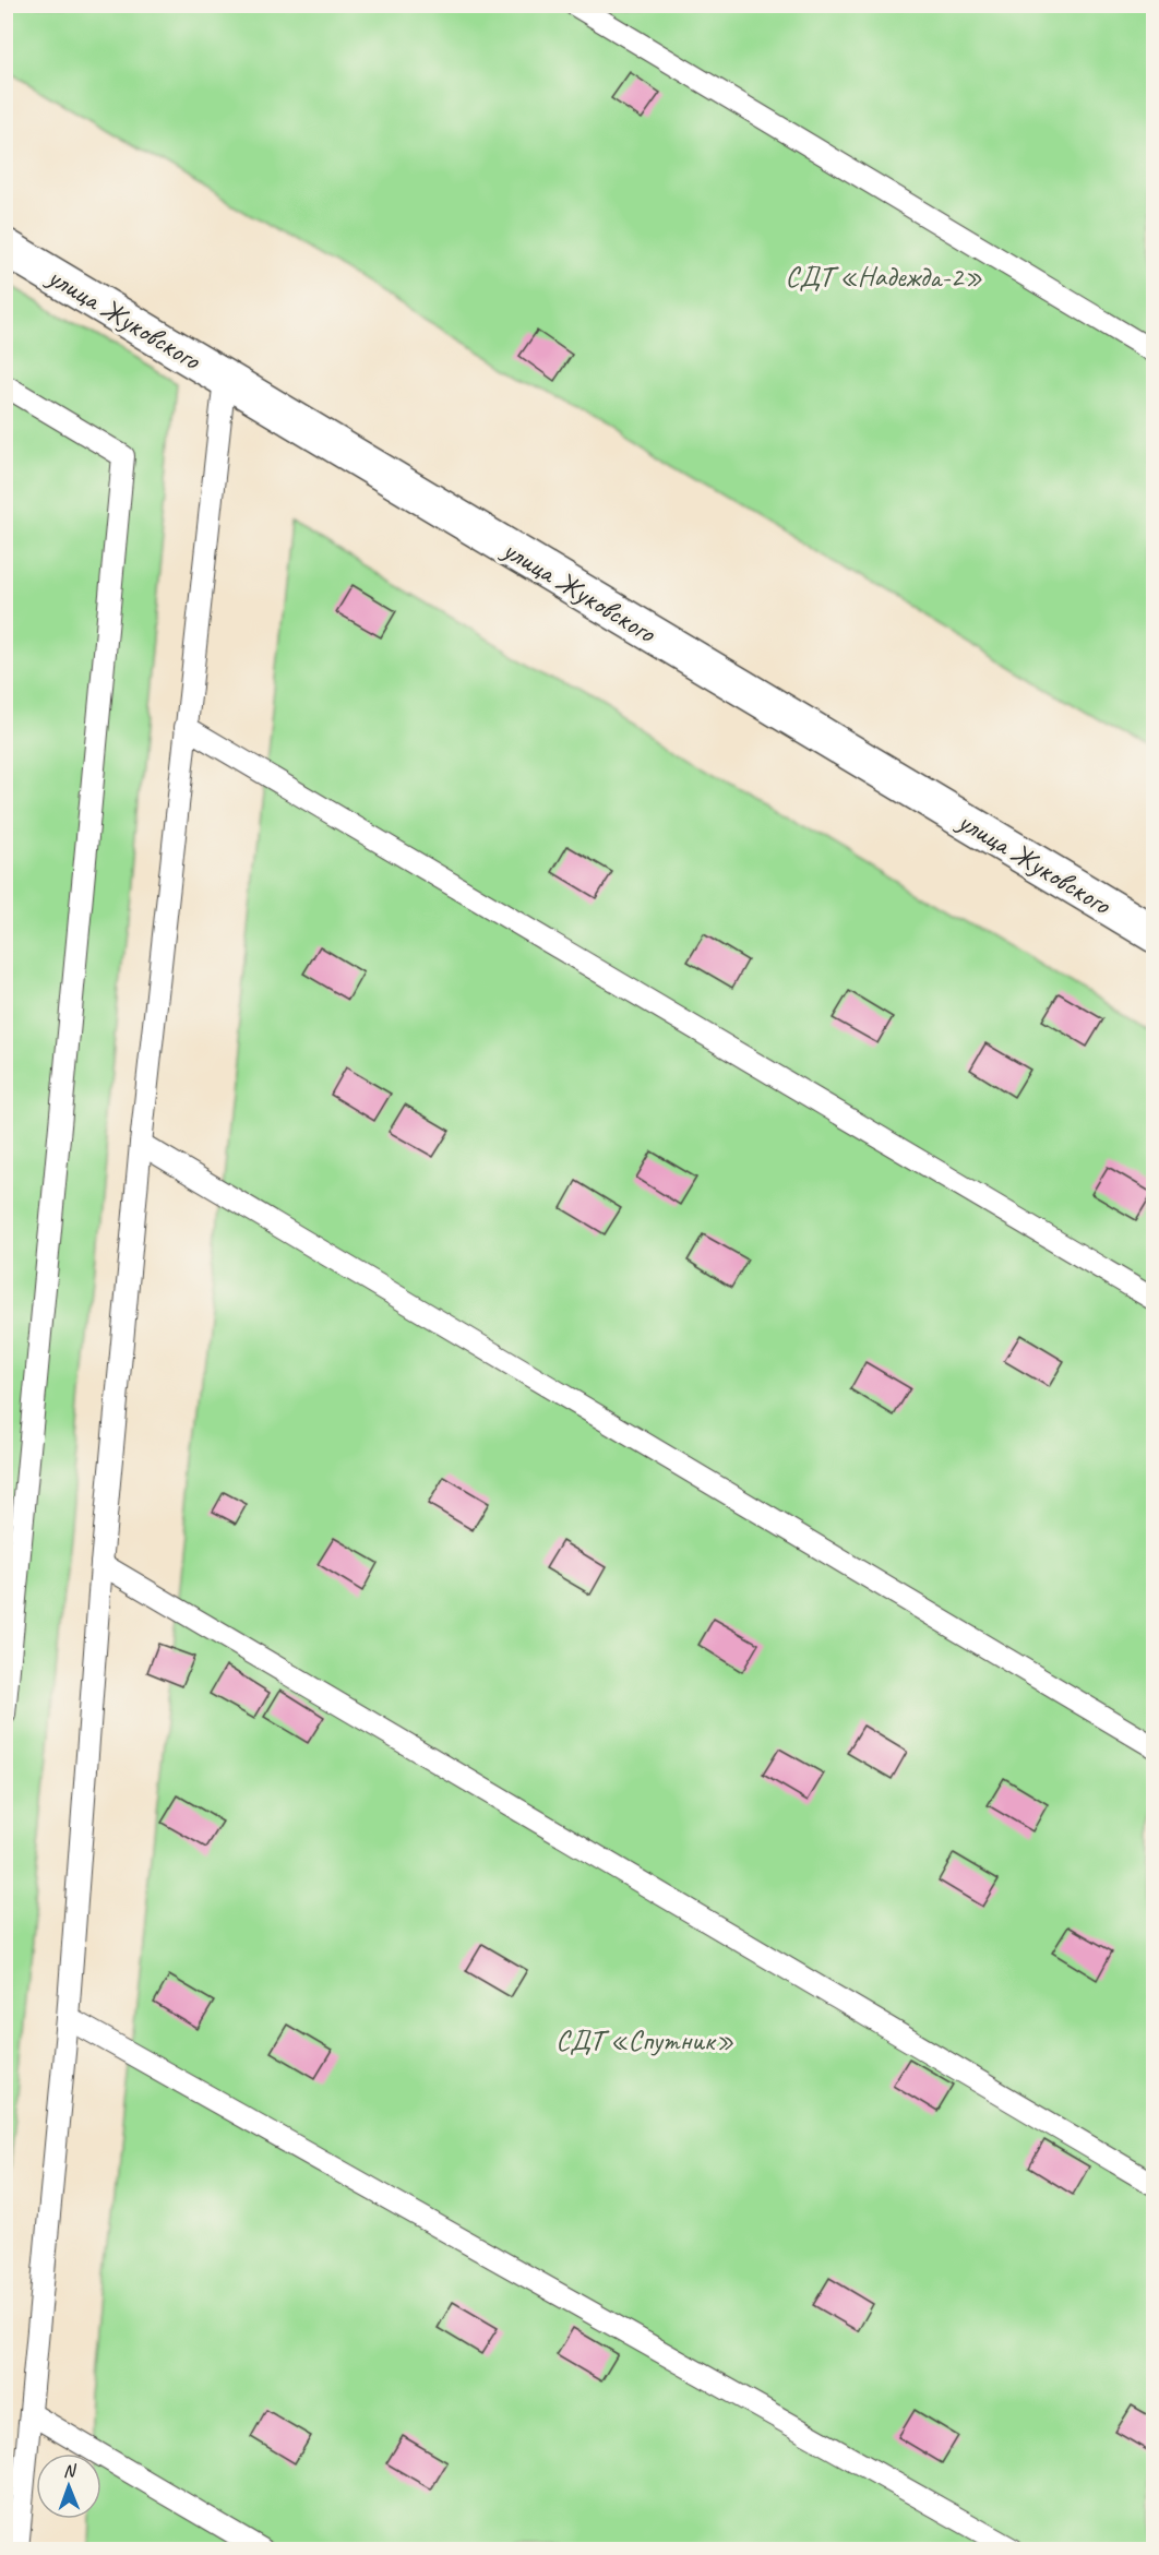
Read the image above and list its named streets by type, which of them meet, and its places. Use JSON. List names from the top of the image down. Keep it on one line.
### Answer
{"streets":{"main road":["улица Жуковского"]},"parks":["СДТ «Надежда-2»","СДТ «Спутник»"],"north":"top"}
